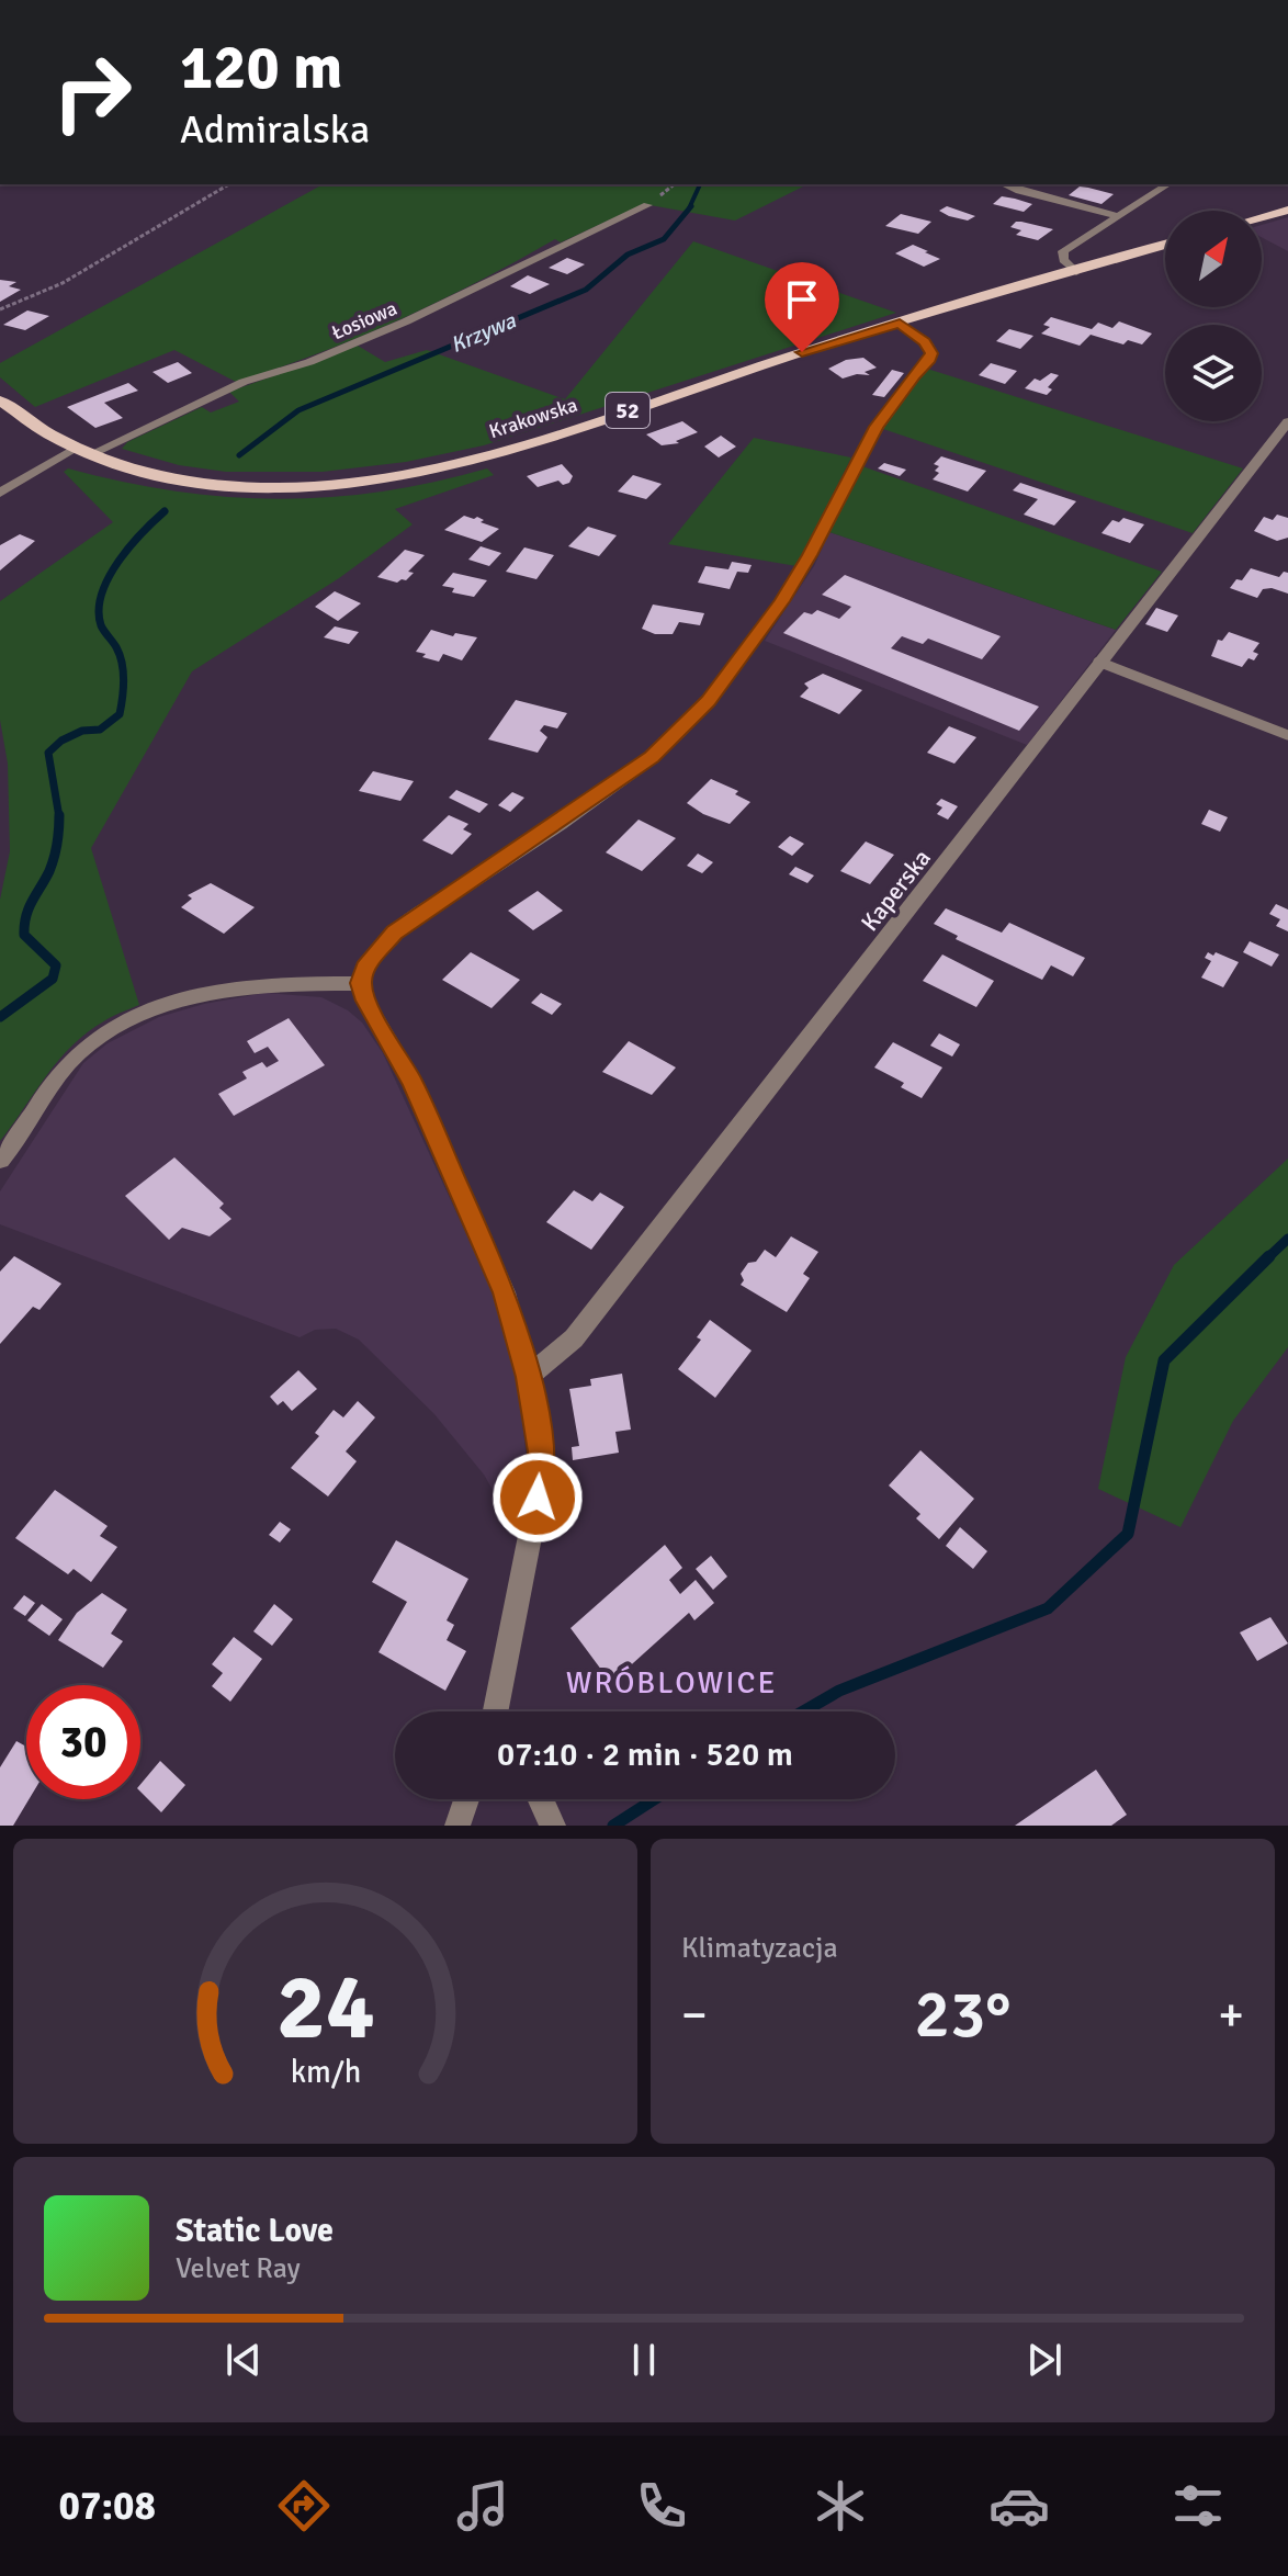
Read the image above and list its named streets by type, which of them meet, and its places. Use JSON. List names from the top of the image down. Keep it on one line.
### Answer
{"streets":{"main road":["52","Krakowska"],"street":["Łosiowa","Kaperska"]},"crossings":[["Łosiowa","Krakowska"]],"districts":["WRÓBLOWICE"],"water":["Krzywa"],"north":"top right","page":{"turn":["120 m","Admiralska"],"limit":"30","trip":"07:10 · 2 min · 520 m","tile":"Klimatyzacja","heat":["−","23°","+"],"song":["Static Love","Velvet Ray"],"tabs":"07:08","gauge":["24","km/h"]}}
